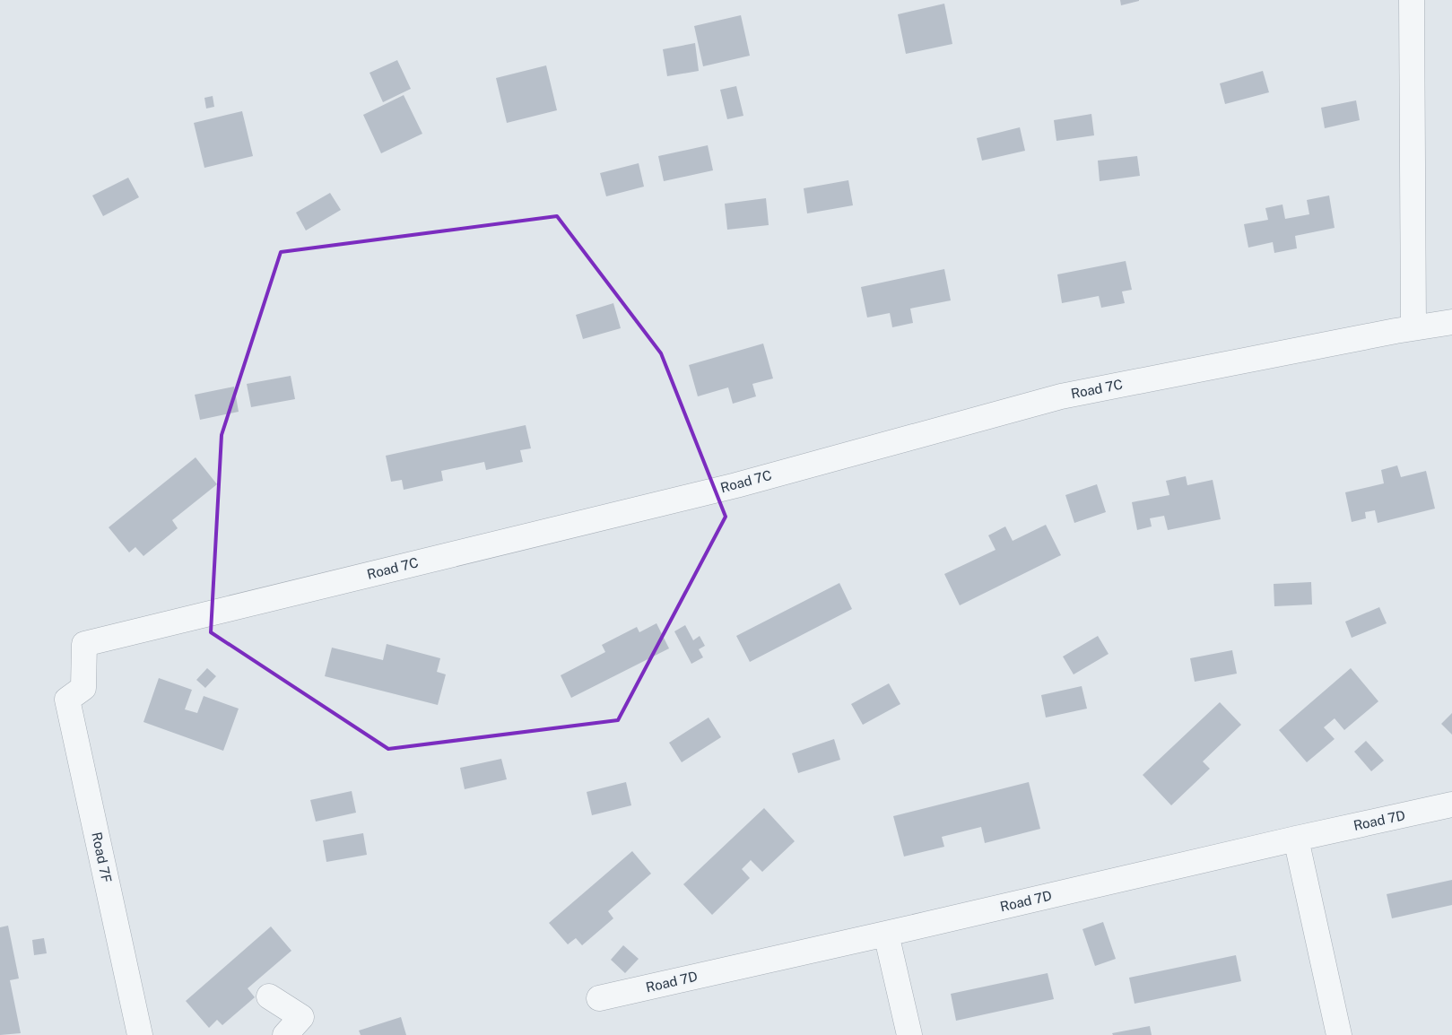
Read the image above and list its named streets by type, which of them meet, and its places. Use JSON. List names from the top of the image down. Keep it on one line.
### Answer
{"streets":{"street":["Road 7C","Road 7D","Road 7F"]},"crossings":[["Road 7C","Road 7F"]]}
